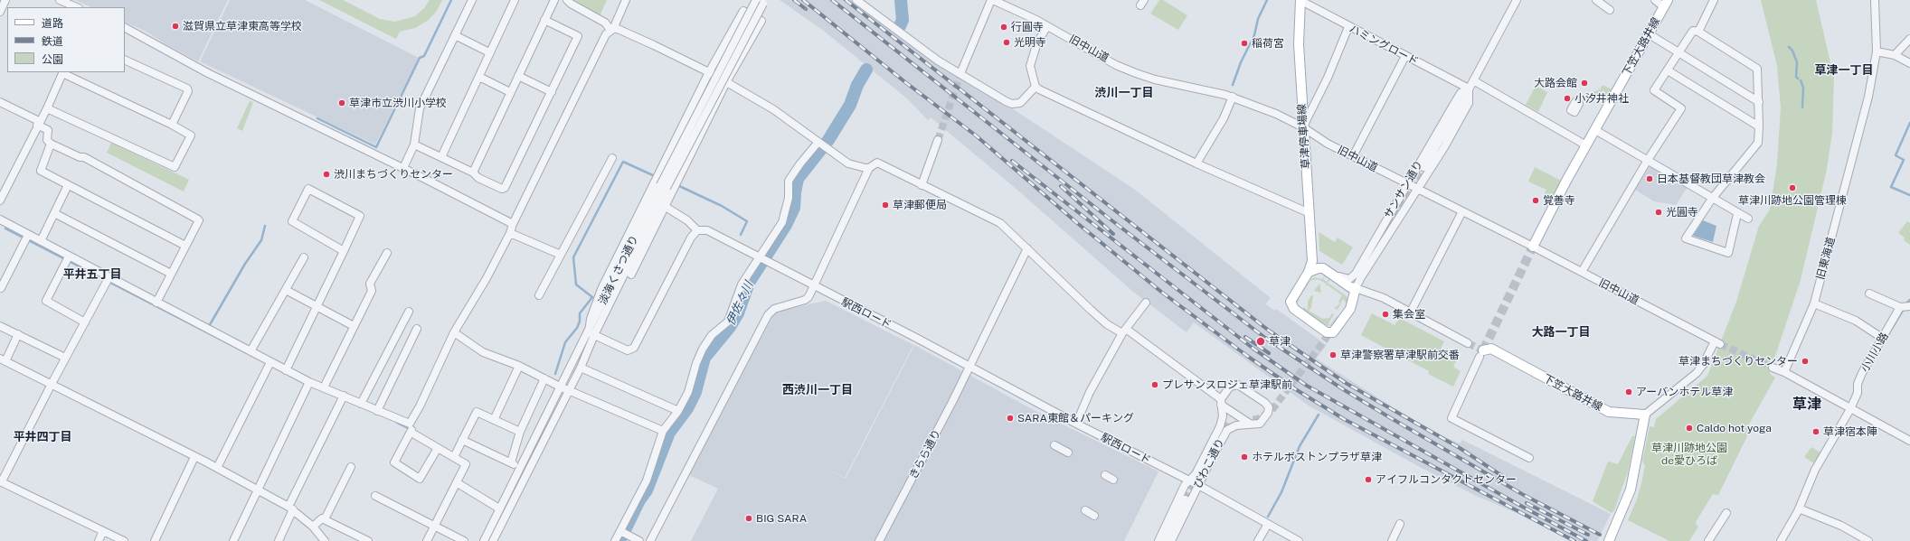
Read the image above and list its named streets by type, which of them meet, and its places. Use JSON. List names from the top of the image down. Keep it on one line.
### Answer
{"streets":{"main road":["下笠大路井線","草津停車場線"],"street":["ハミングロード","旧中山道","サンサン通り","旧東海道","淡海くさつ通り","駅西ロード","小川小路","きらら通り","びわこ通り"]},"crossings":[["ハミングロード","草津停車場線"],["ハミングロード","サンサン通り"],["下笠大路井線","旧中山道"],["旧中山道","草津停車場線"],["旧中山道","サンサン通り"],["草津停車場線","サンサン通り"],["駅西ロード","きらら通り"],["駅西ロード","びわこ通り"]],"districts":["草津一丁目","渋川一丁目","平井五丁目","大路一丁目","西渋川一丁目","草津","平井四丁目"],"water":["伊佐々川"],"parks":["草津川跡地公園 de愛ひろば"],"places":["滋賀県立草津東高等学校","行圓寺","光明寺","稲荷宮","大路会館","小汐井神社","草津市立渋川小学校","渋川まちづくりセンター","日本基督教団草津教会","草津川跡地公園管理棟","覚善寺","草津郵便局","光圓寺","集会室","草津","草津警察署草津駅前交番","草津まちづくりセンター","プレサンスロジェ草津駅前","アーバンホテル草津","SARA東館＆パーキング","Caldo hot yoga","草津宿本陣","ホテルボストンプラザ草津","アイフルコンタクトセンター","BIG SARA"],"legend":["道路","鉄道","公園"]}
